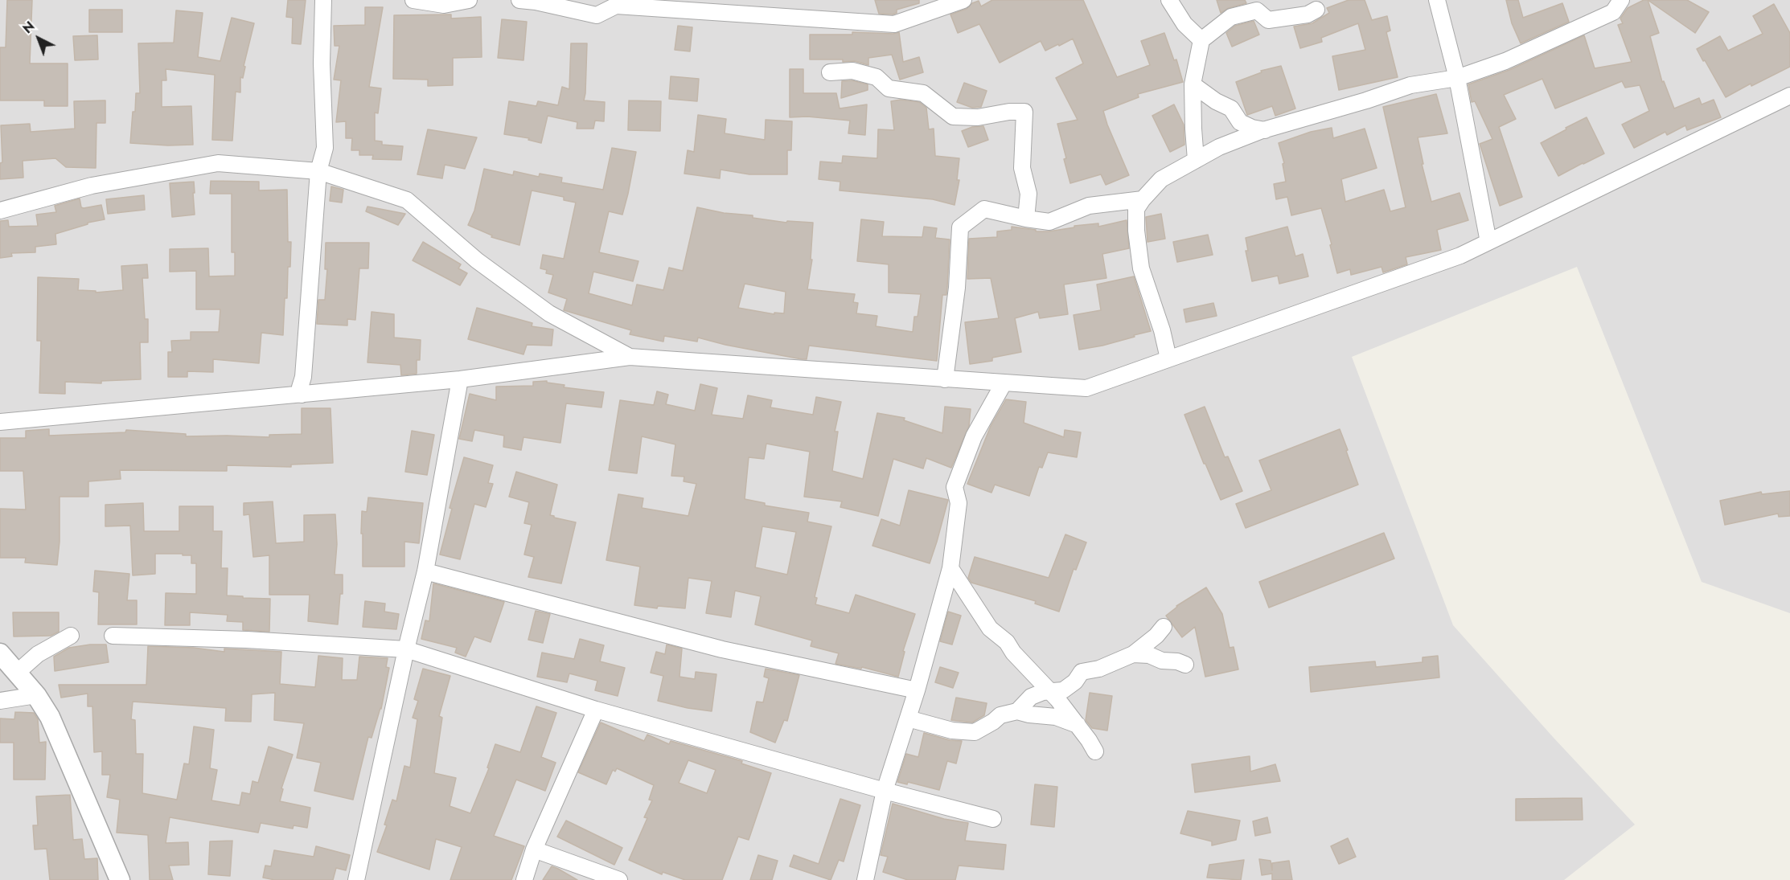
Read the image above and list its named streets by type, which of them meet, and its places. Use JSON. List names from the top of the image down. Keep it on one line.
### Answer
{"north":"top left"}
